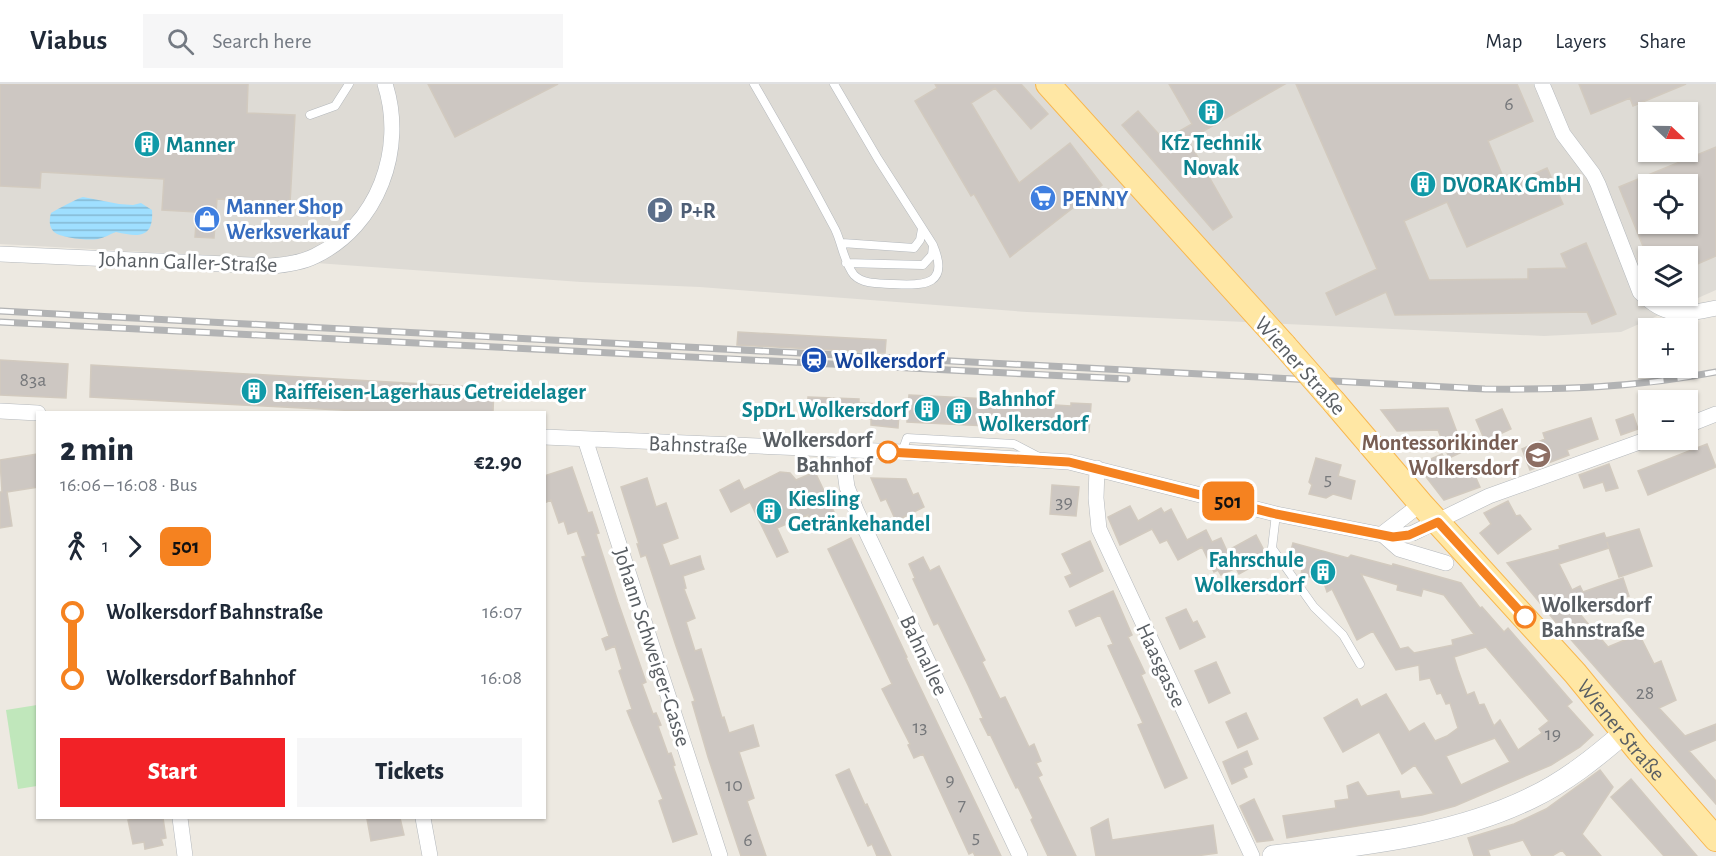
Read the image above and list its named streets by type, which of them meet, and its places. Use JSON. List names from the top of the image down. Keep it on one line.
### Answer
{"streets":{"main road":["Wiener Straße"],"street":["Johann Galler-Straße","Bahnstraße","Johann Schweiger-Gasse","Bahnallee","Haasgasse"]},"crossings":[["Wiener Straße","Bahnstraße"],["Bahnstraße","Johann Schweiger-Gasse"],["Bahnstraße","Bahnallee"],["Bahnstraße","Haasgasse"]],"places":{"building":["Kfz Technik Novak","Manner","DVORAK GmbH","Raiffeisen-Lagerhaus Getreidelager","SpDrL Wolkersdorf","Bahnhof Wolkersdorf","Kiesling Getränkehandel","Fahrschule Wolkersdorf"],"supermarket":["PENNY"],"parking":["P+R"],"shop":["Manner Shop Werksverkauf"],"station":["Wolkersdorf"],"other":["Wolkersdorf Bahnhof","Wolkersdorf Bahnstraße"],"school or university":["Montessorikinder Wolkersdorf"]},"lines":["bus line 501"],"house_numbers":["6","83a","5","39","28","13","19","9","10","7","5","6"],"north":"right","page":{"header":"Viabus","search":"Search here","nav":["Map","Layers","Share"],"on_map":"501","map_buttons":["+","−"],"heading":["2 min","16:06 – 16:08 · Bus","€2.90"],"legs":["1","501"],"list":[{"name":"Wolkersdorf Bahnstraße","value":"16:07"},{"name":"Wolkersdorf Bahnhof","value":"16:08"}],"buttons":["Start","Tickets"]}}
